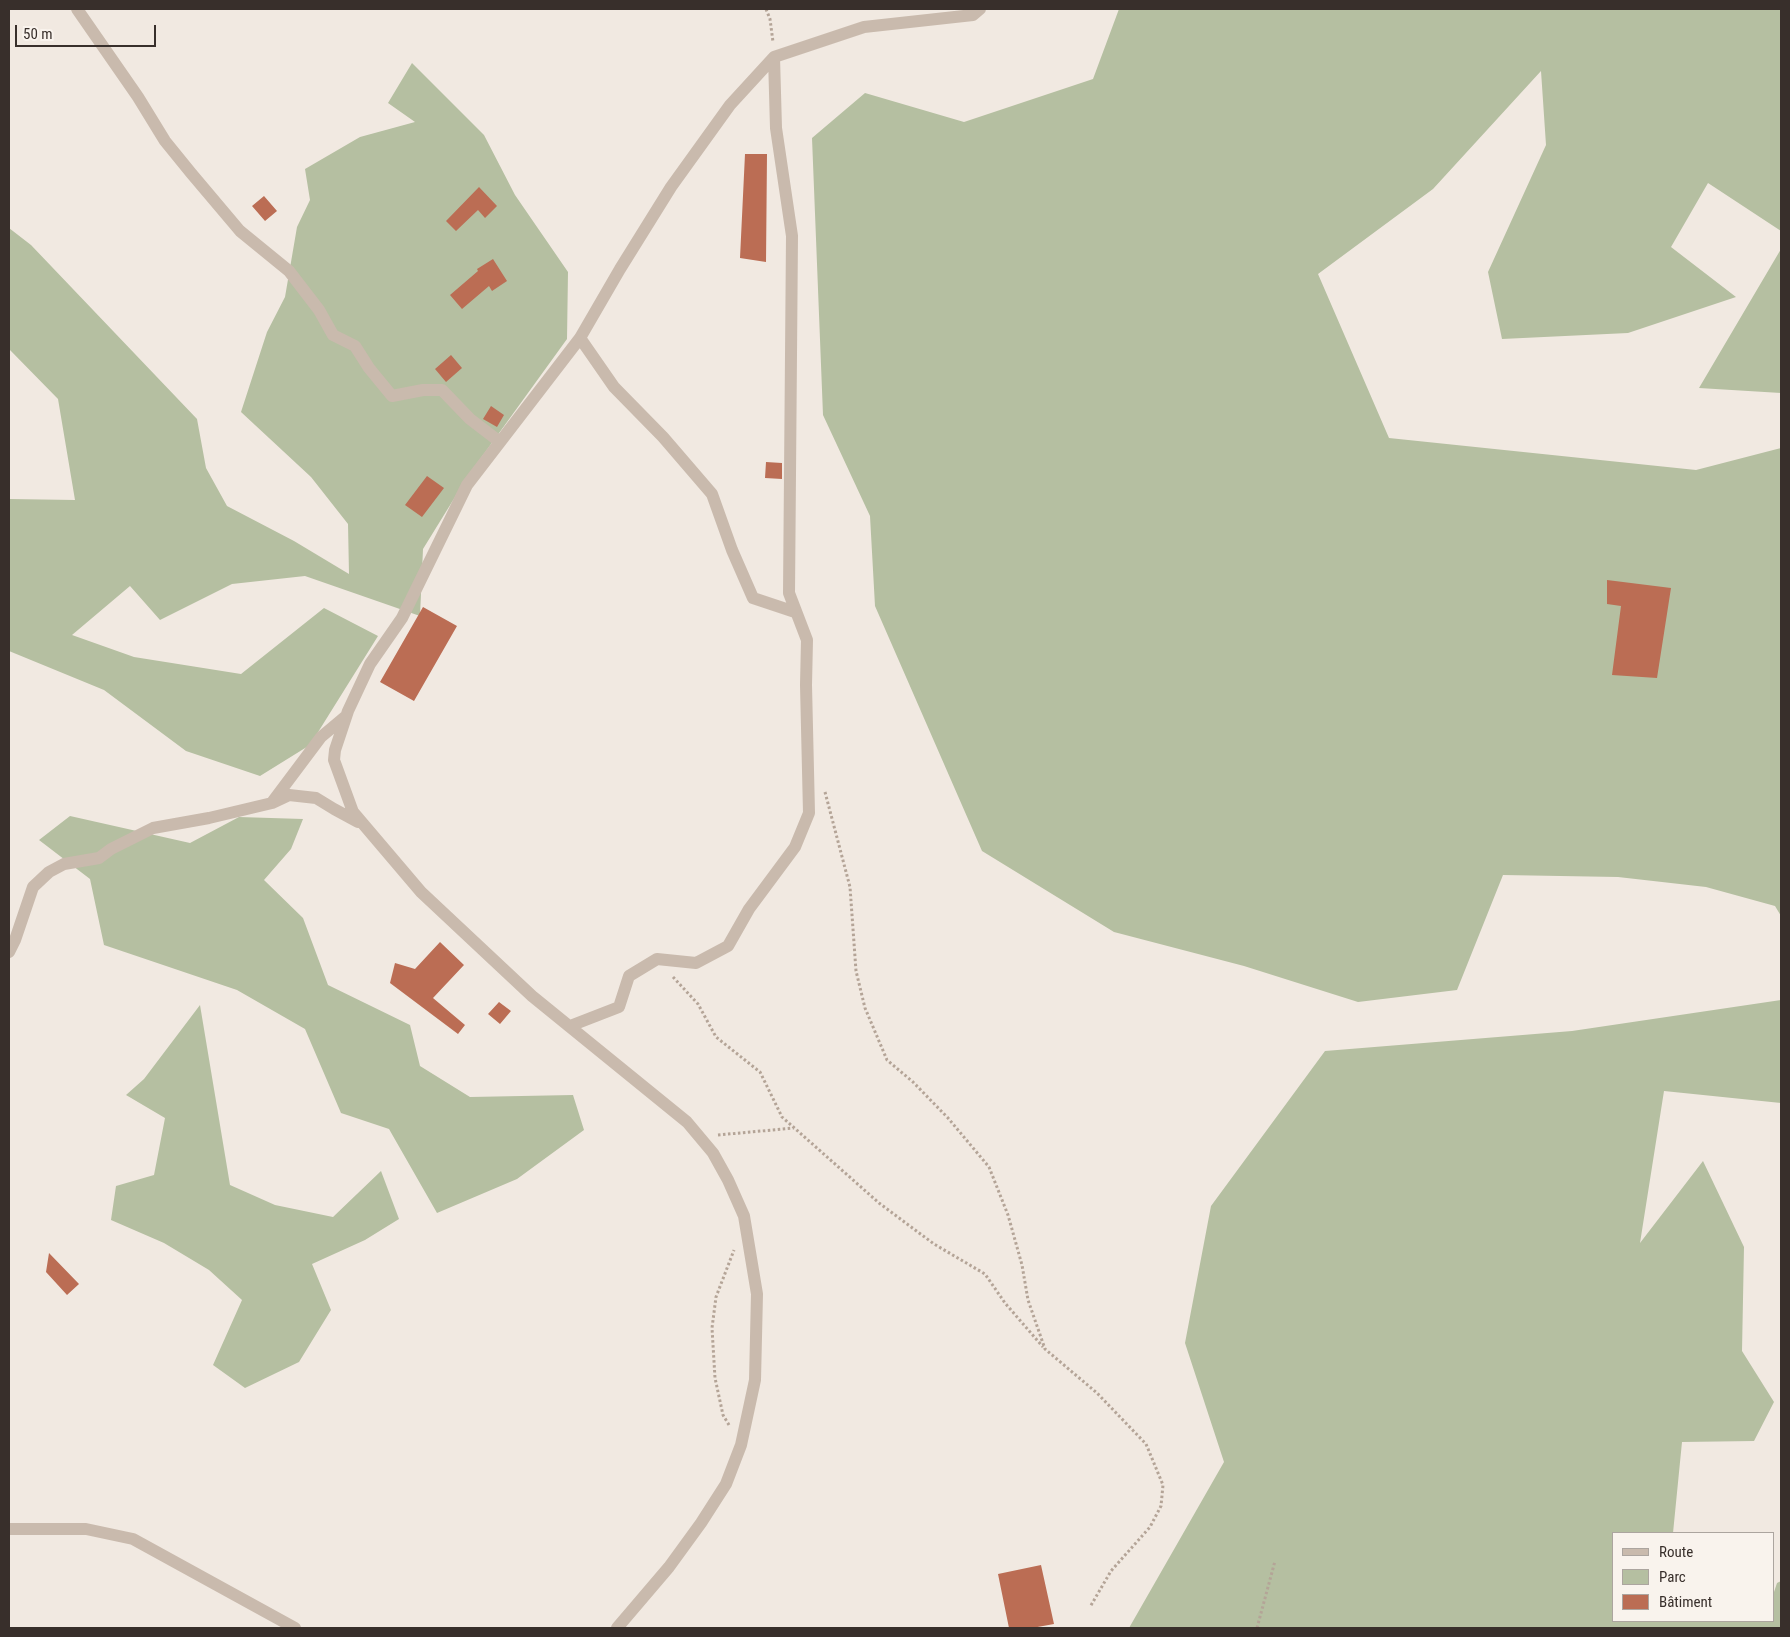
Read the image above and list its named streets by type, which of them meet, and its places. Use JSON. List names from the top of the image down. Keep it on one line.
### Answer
{"legend":["Route","Parc","Bâtiment"],"scale_bar":"50 m"}
